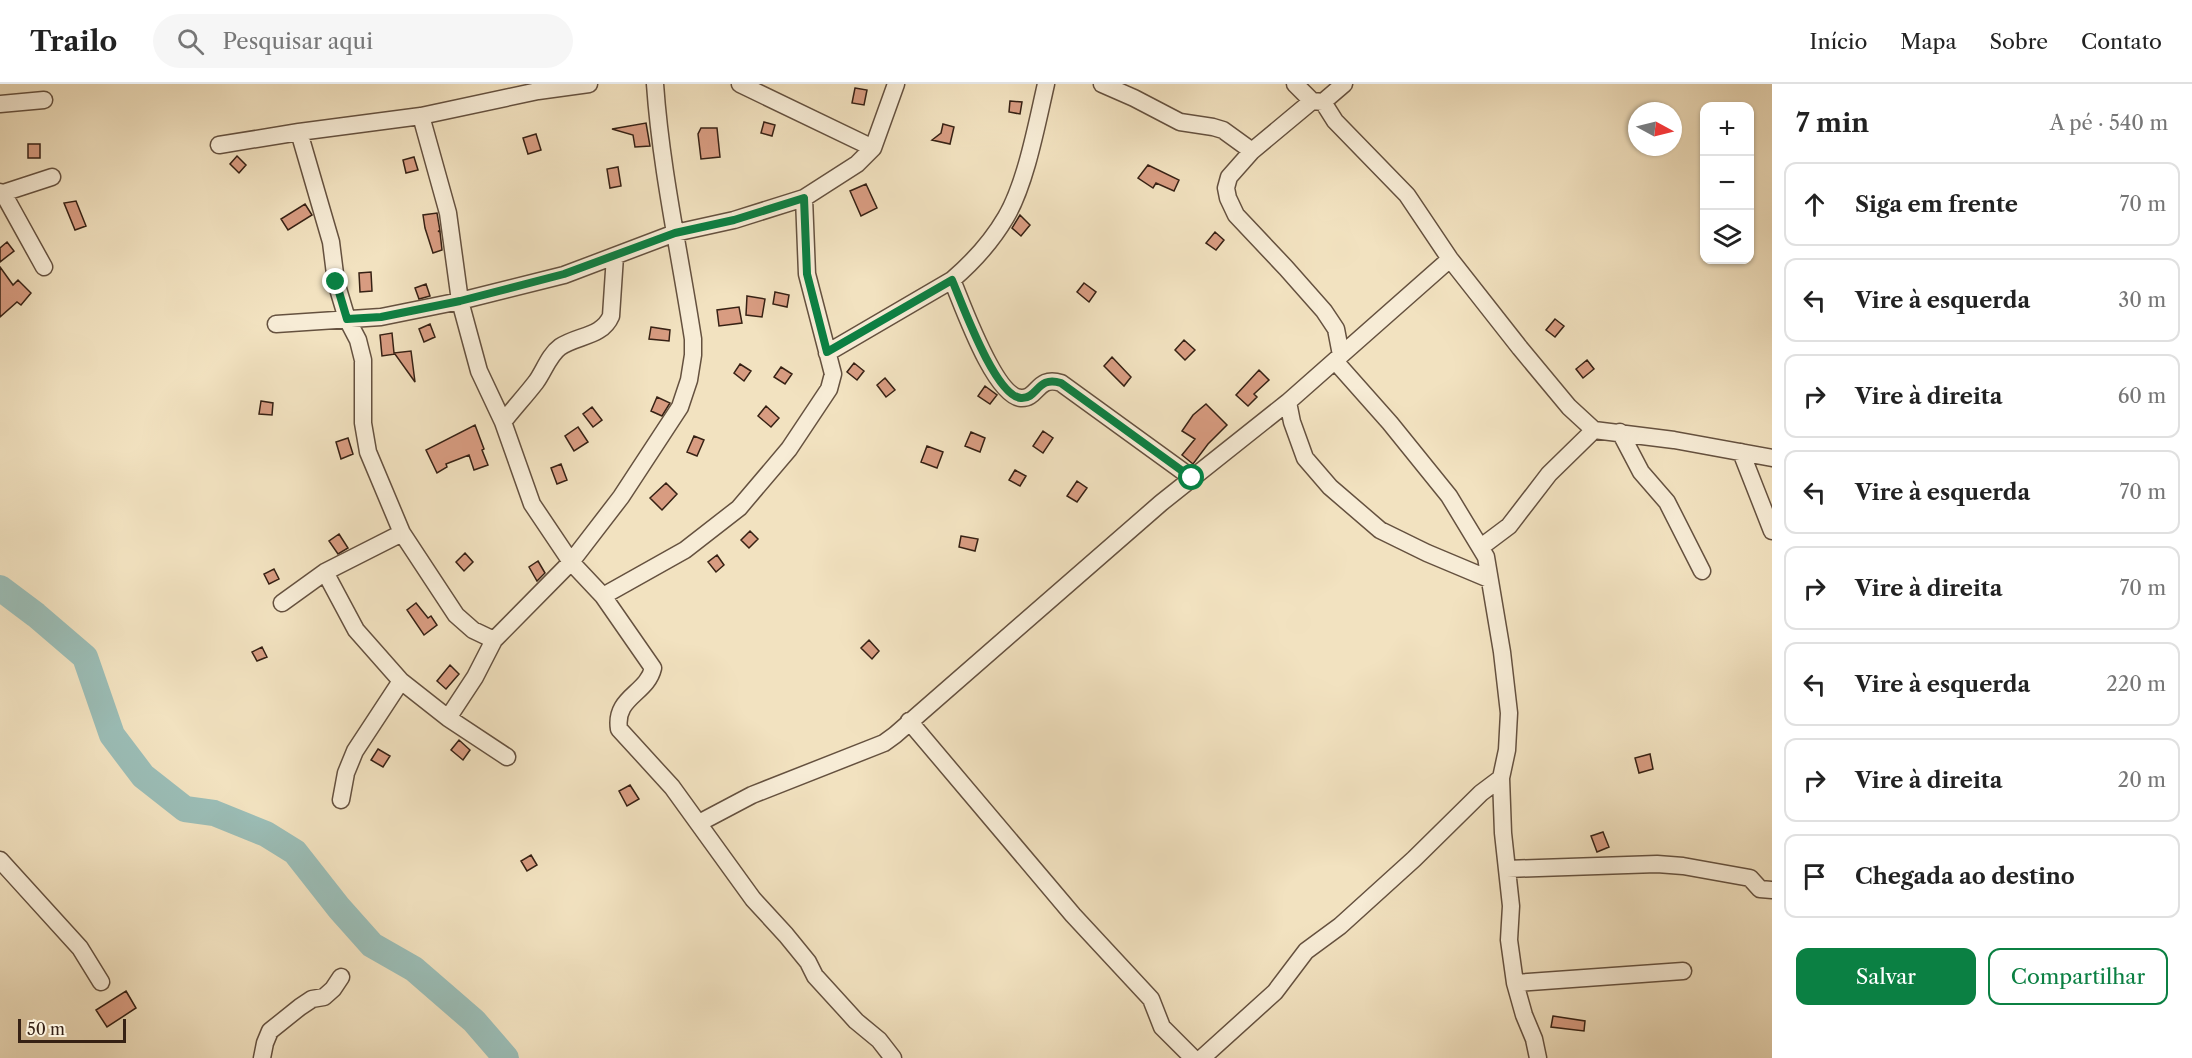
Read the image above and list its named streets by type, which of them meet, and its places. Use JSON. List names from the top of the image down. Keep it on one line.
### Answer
{"scale_bar":"50 m","north":"right","page":{"header":"Trailo","search":"Pesquisar aqui","nav":["Início","Mapa","Sobre","Contato"],"heading":["7 min","A pé · 540 m"],"map_buttons":["+","−"],"list":[["Siga em frente","70 m"],["Vire à esquerda","30 m"],["Vire à direita","60 m"],["Vire à esquerda","70 m"],["Vire à direita","70 m"],["Vire à esquerda","220 m"],["Vire à direita","20 m"],"Chegada ao destino"],"buttons":["Salvar","Compartilhar"],"scale":"50 m"}}
